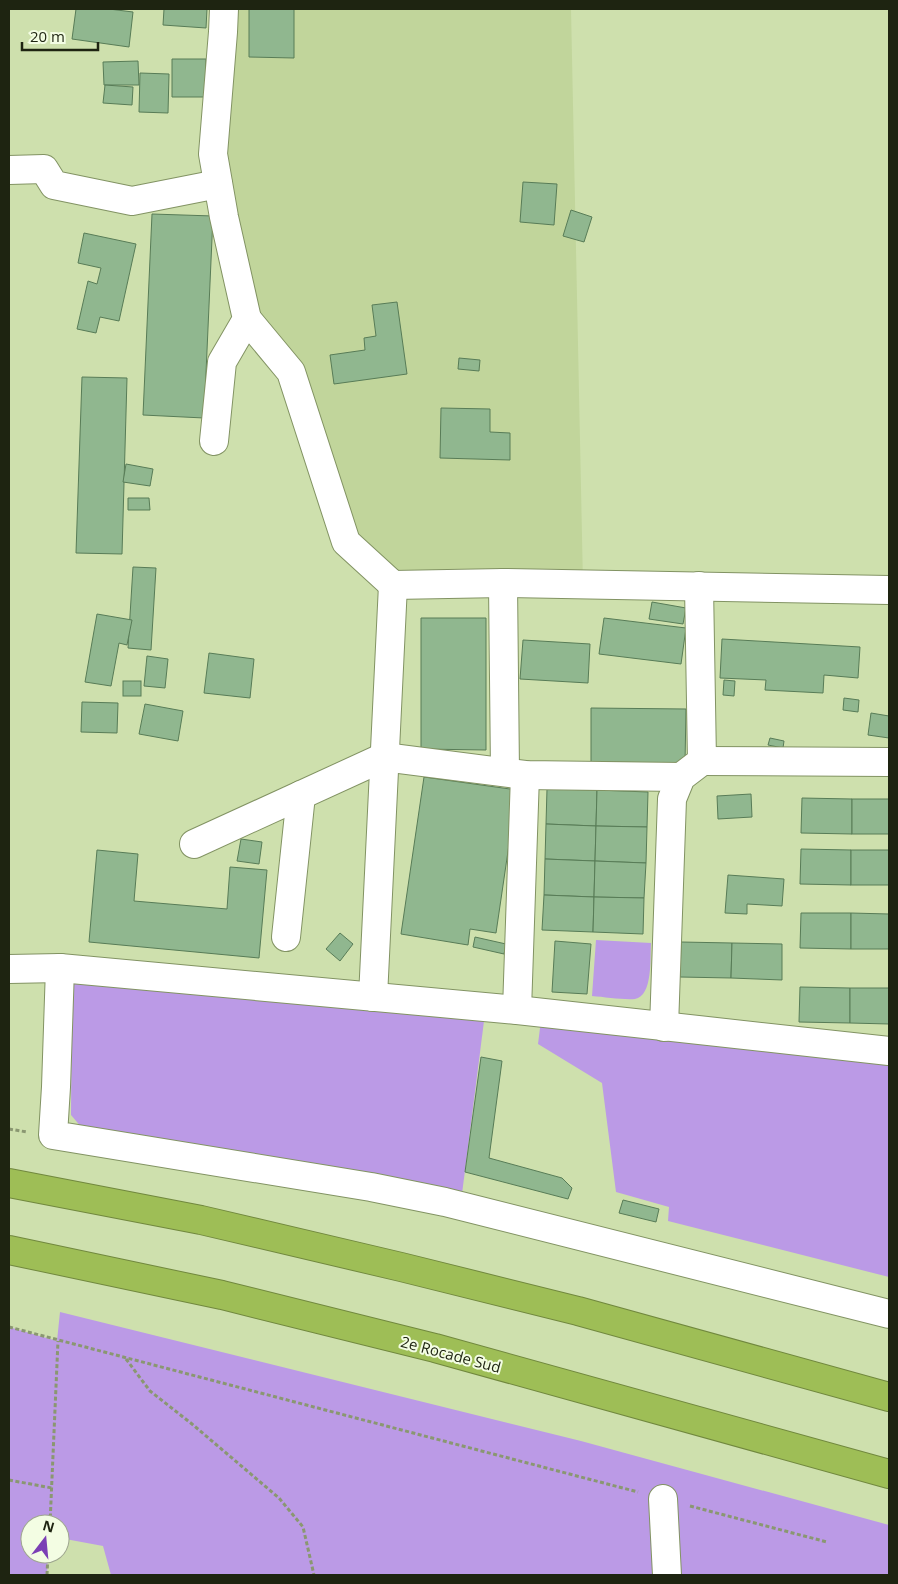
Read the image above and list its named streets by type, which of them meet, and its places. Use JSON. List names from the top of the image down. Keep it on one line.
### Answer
{"streets":{"highway":["2e Rocade Sud"]},"scale_bar":"20 m","north":"top"}
